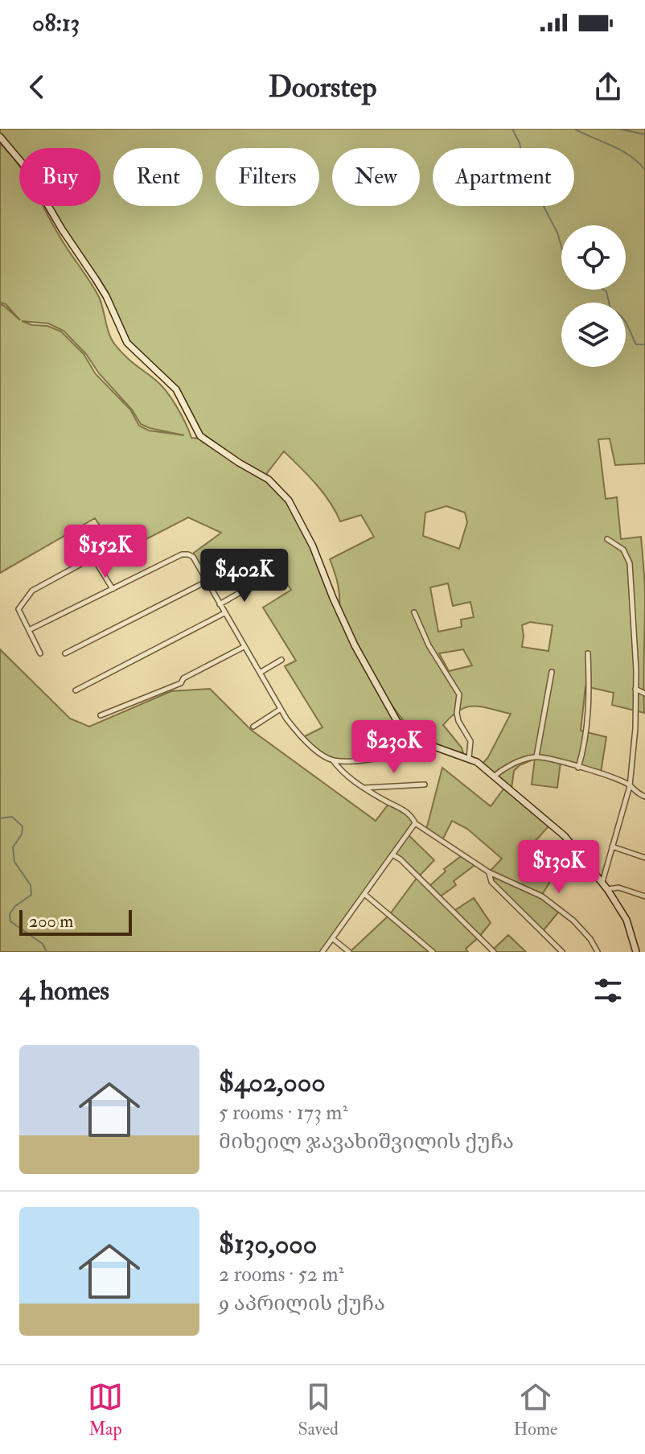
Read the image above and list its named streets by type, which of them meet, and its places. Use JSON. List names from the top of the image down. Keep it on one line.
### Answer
{"scale_bar":"200 m","page":{"status":"08:13","header":"Doorstep","chip":["Buy","Rent","Filters","New","Apartment"],"price":["$152K","$402K","$230K","$130K"],"scale":"200 m","heading":"4 homes","list":[{"name":"$402,000","note":"5 rooms · 173 m² · მიხეილ ჯავახიშვილის ქუჩა"},{"name":"$130,000","note":"2 rooms · 52 m² · 9 აპრილის ქუჩა"}],"tabs":["Map","Saved","Home"]}}
